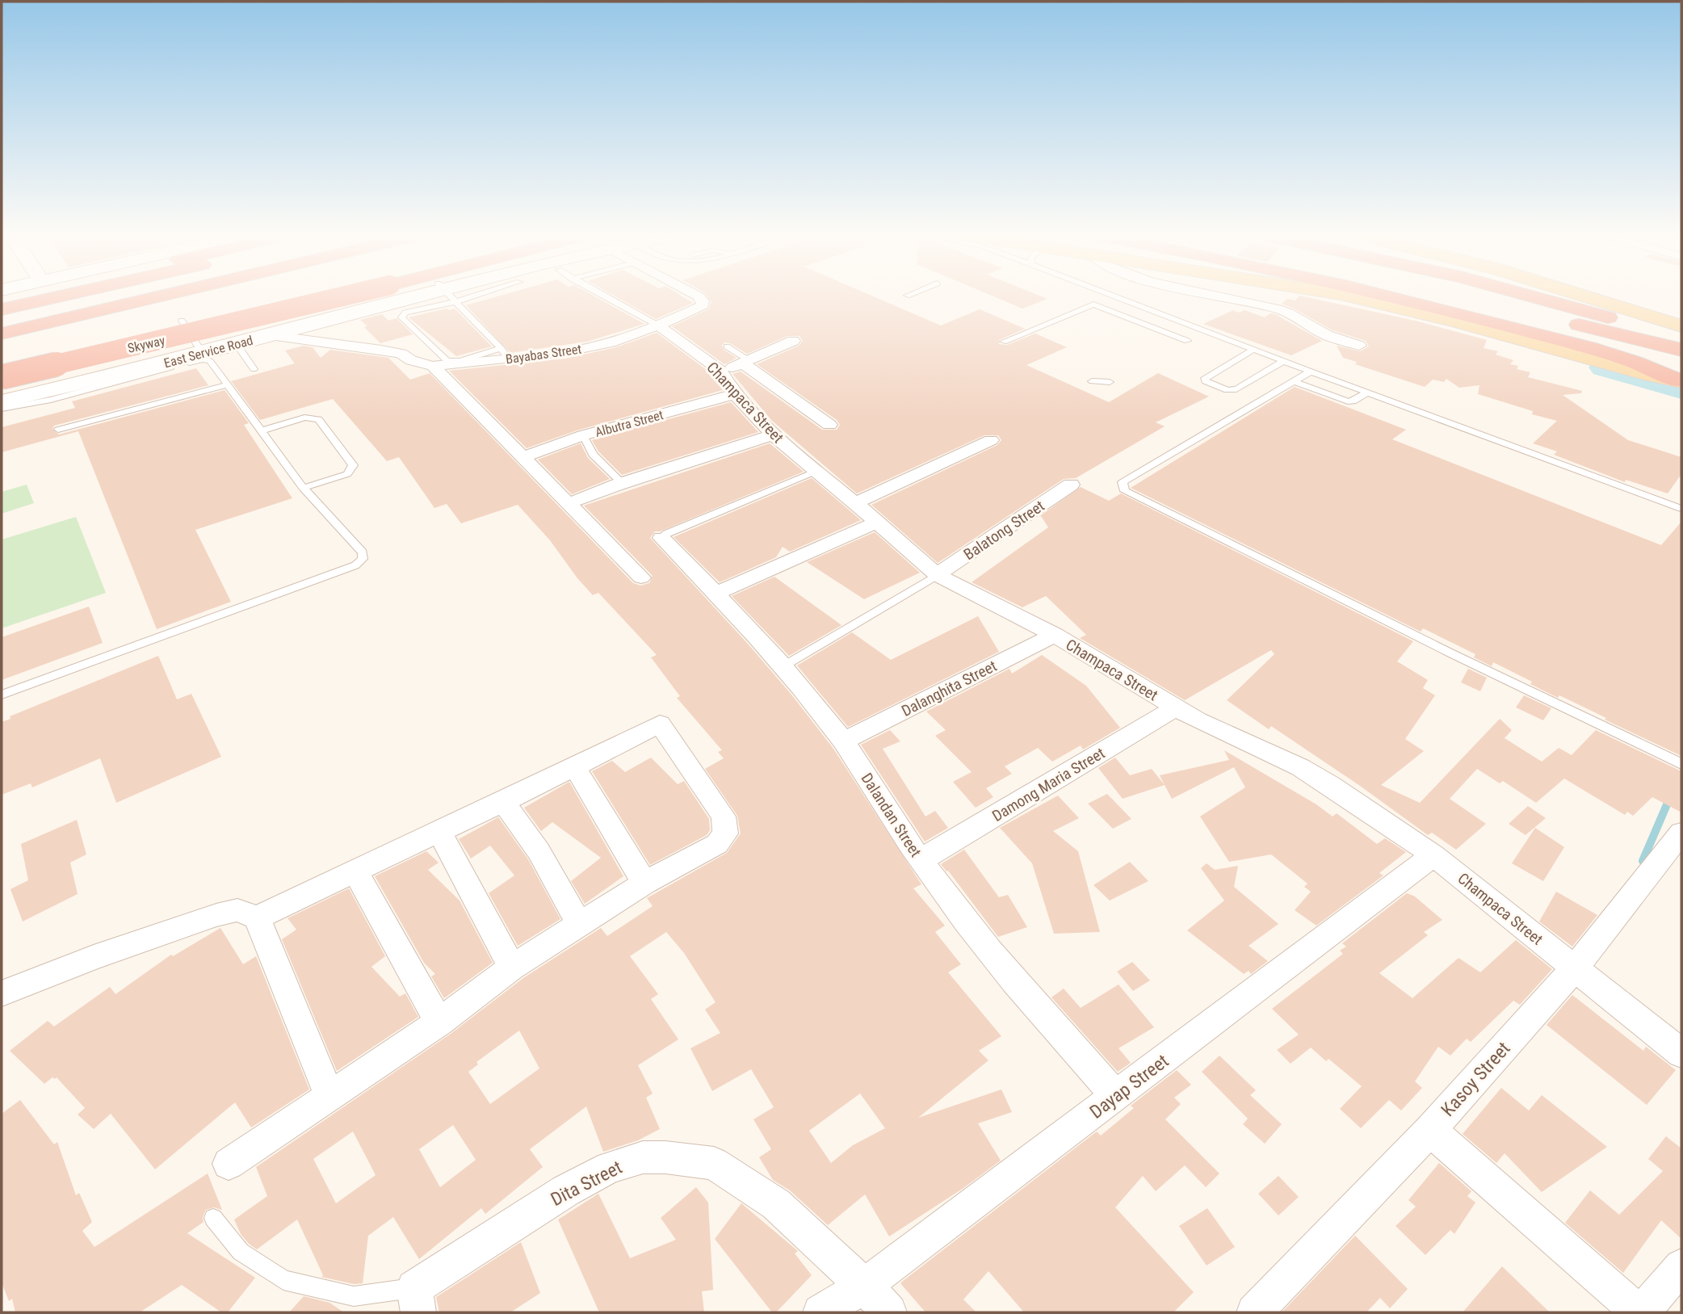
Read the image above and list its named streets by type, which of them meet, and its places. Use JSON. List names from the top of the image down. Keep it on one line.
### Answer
{"streets":{"highway":["Skyway"],"main road":["East Service Road"],"street":["Bayabas Street","Champaca Street","Albutra Street","Balatong Street","Dalanghita Street","Damong Maria Street","Dalandan Street","Kasoy Street","Dayap Street","Dita Street"]},"crossings":[["East Service Road","Bayabas Street"],["Bayabas Street","Champaca Street"],["Champaca Street","Albutra Street"],["Champaca Street","Balatong Street"],["Champaca Street","Dalanghita Street"],["Champaca Street","Damong Maria Street"],["Champaca Street","Kasoy Street"],["Champaca Street","Dayap Street"],["Dalanghita Street","Dalandan Street"],["Damong Maria Street","Dalandan Street"],["Dalandan Street","Dayap Street"],["Dayap Street","Dita Street"]]}
